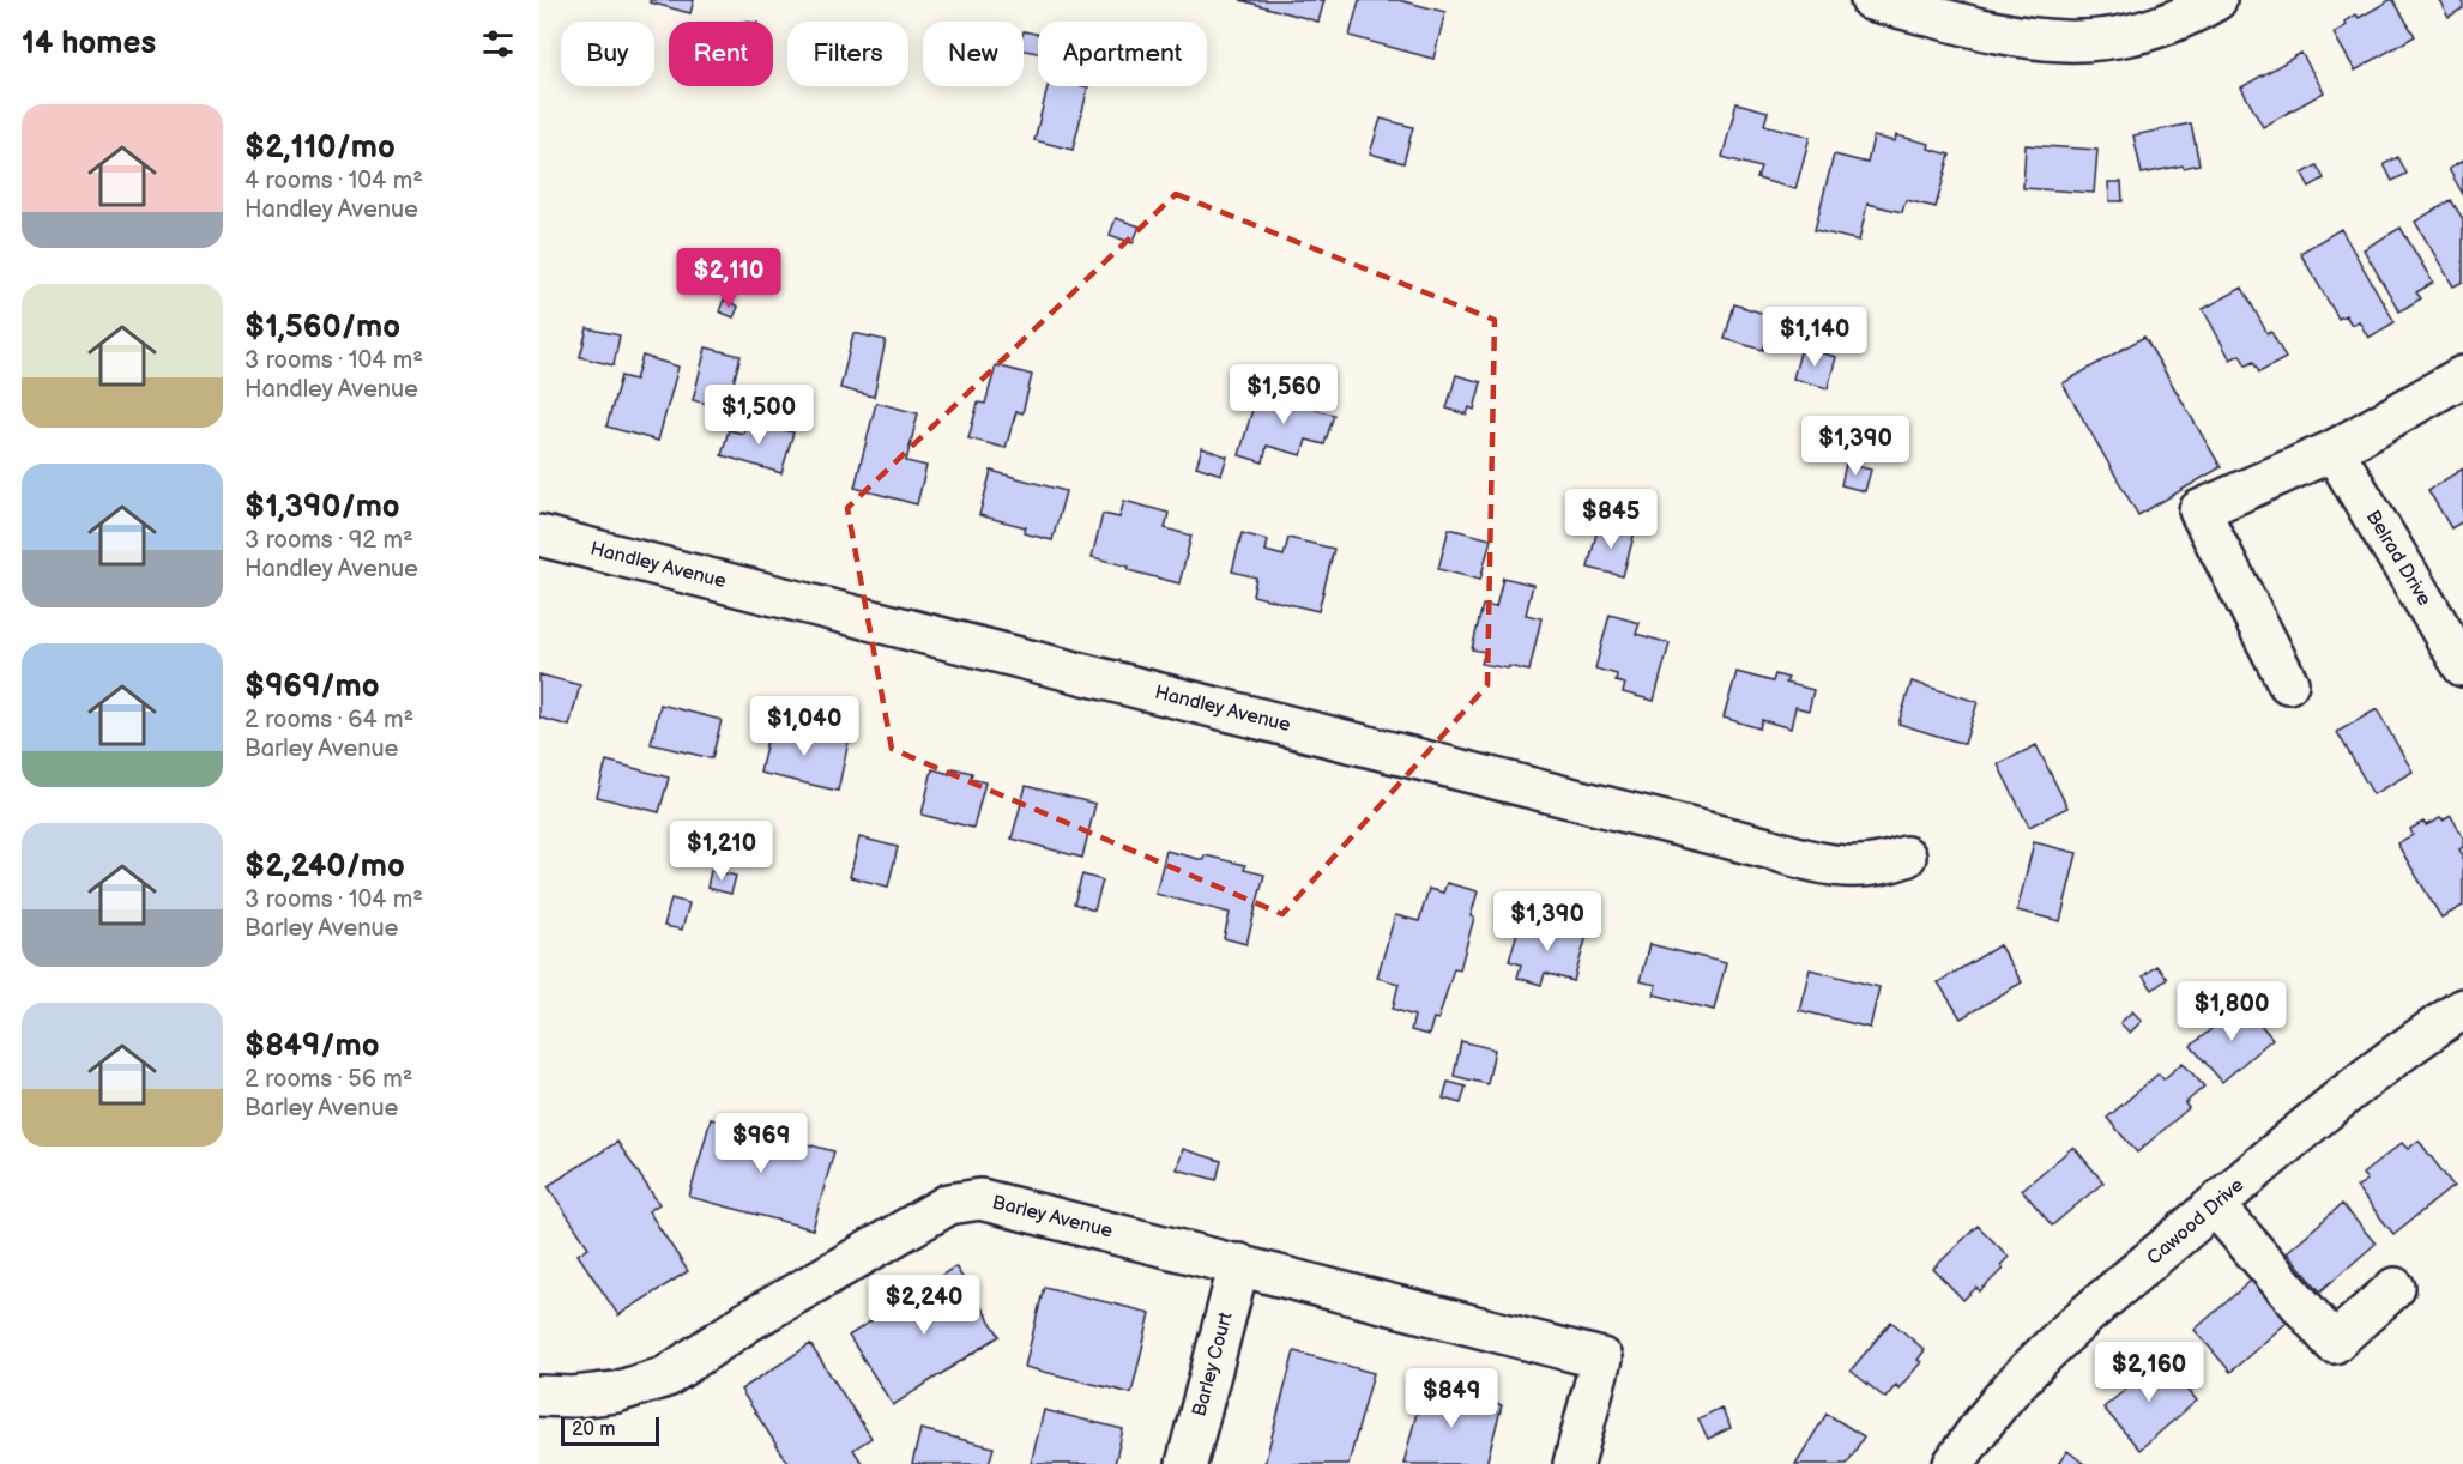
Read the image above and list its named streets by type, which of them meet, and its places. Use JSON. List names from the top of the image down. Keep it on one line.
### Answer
{"streets":{"street":["Belrad Drive","Handley Avenue","Barley Avenue","Cawood Drive","Barley Court"]},"crossings":[["Barley Avenue","Barley Court"]],"scale_bar":"20 m","page":{"heading":"14 homes","chip":["Buy","Rent","Filters","New","Apartment"],"list":[{"name":"$2,110/mo","note":"4 rooms · 104 m² · Handley Avenue"},{"name":"$1,560/mo","note":"3 rooms · 104 m² · Handley Avenue"},{"name":"$1,390/mo","note":"3 rooms · 92 m² · Handley Avenue"},{"name":"$969/mo","note":"2 rooms · 64 m² · Barley Avenue"},{"name":"$2,240/mo","note":"3 rooms · 104 m² · Barley Avenue"},{"name":"$849/mo","note":"2 rooms · 56 m² · Barley Avenue"}],"price":["$2,110","$1,140","$1,560","$1,500","$1,390","$845","$1,040","$1,210","$1,390","$1,800","$969","$2,240","$2,160","$849"],"scale":"20 m"}}
